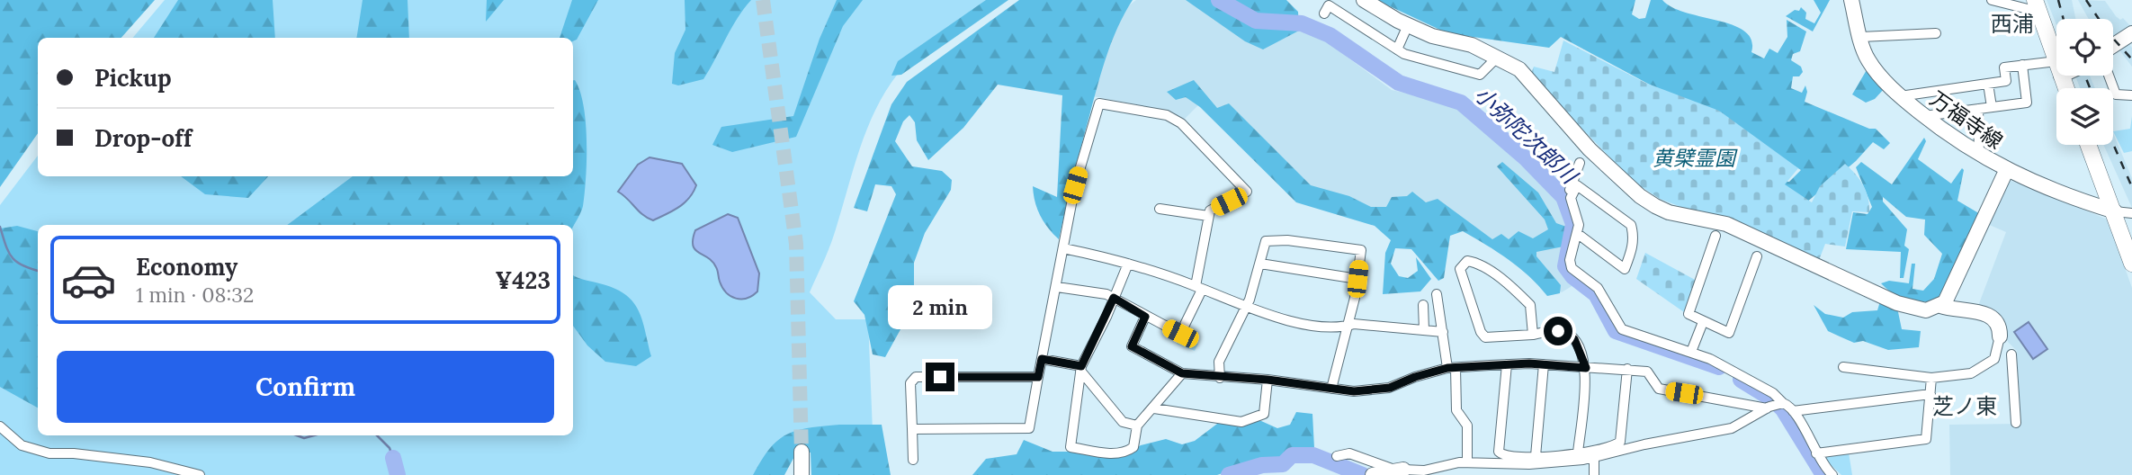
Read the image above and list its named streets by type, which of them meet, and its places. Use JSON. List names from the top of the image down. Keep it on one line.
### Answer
{"streets":{"street":["万福寺線"]},"districts":["西浦","芝ノ東"],"water":["小弥陀次郎川"],"parks":["黄檗霊園"],"page":{"banner":["Pickup","Drop-off"],"list":[{"name":"Economy","note":"1 min · 08:32","value":"¥423"}],"bubble":"2 min","buttons":"Confirm"}}
